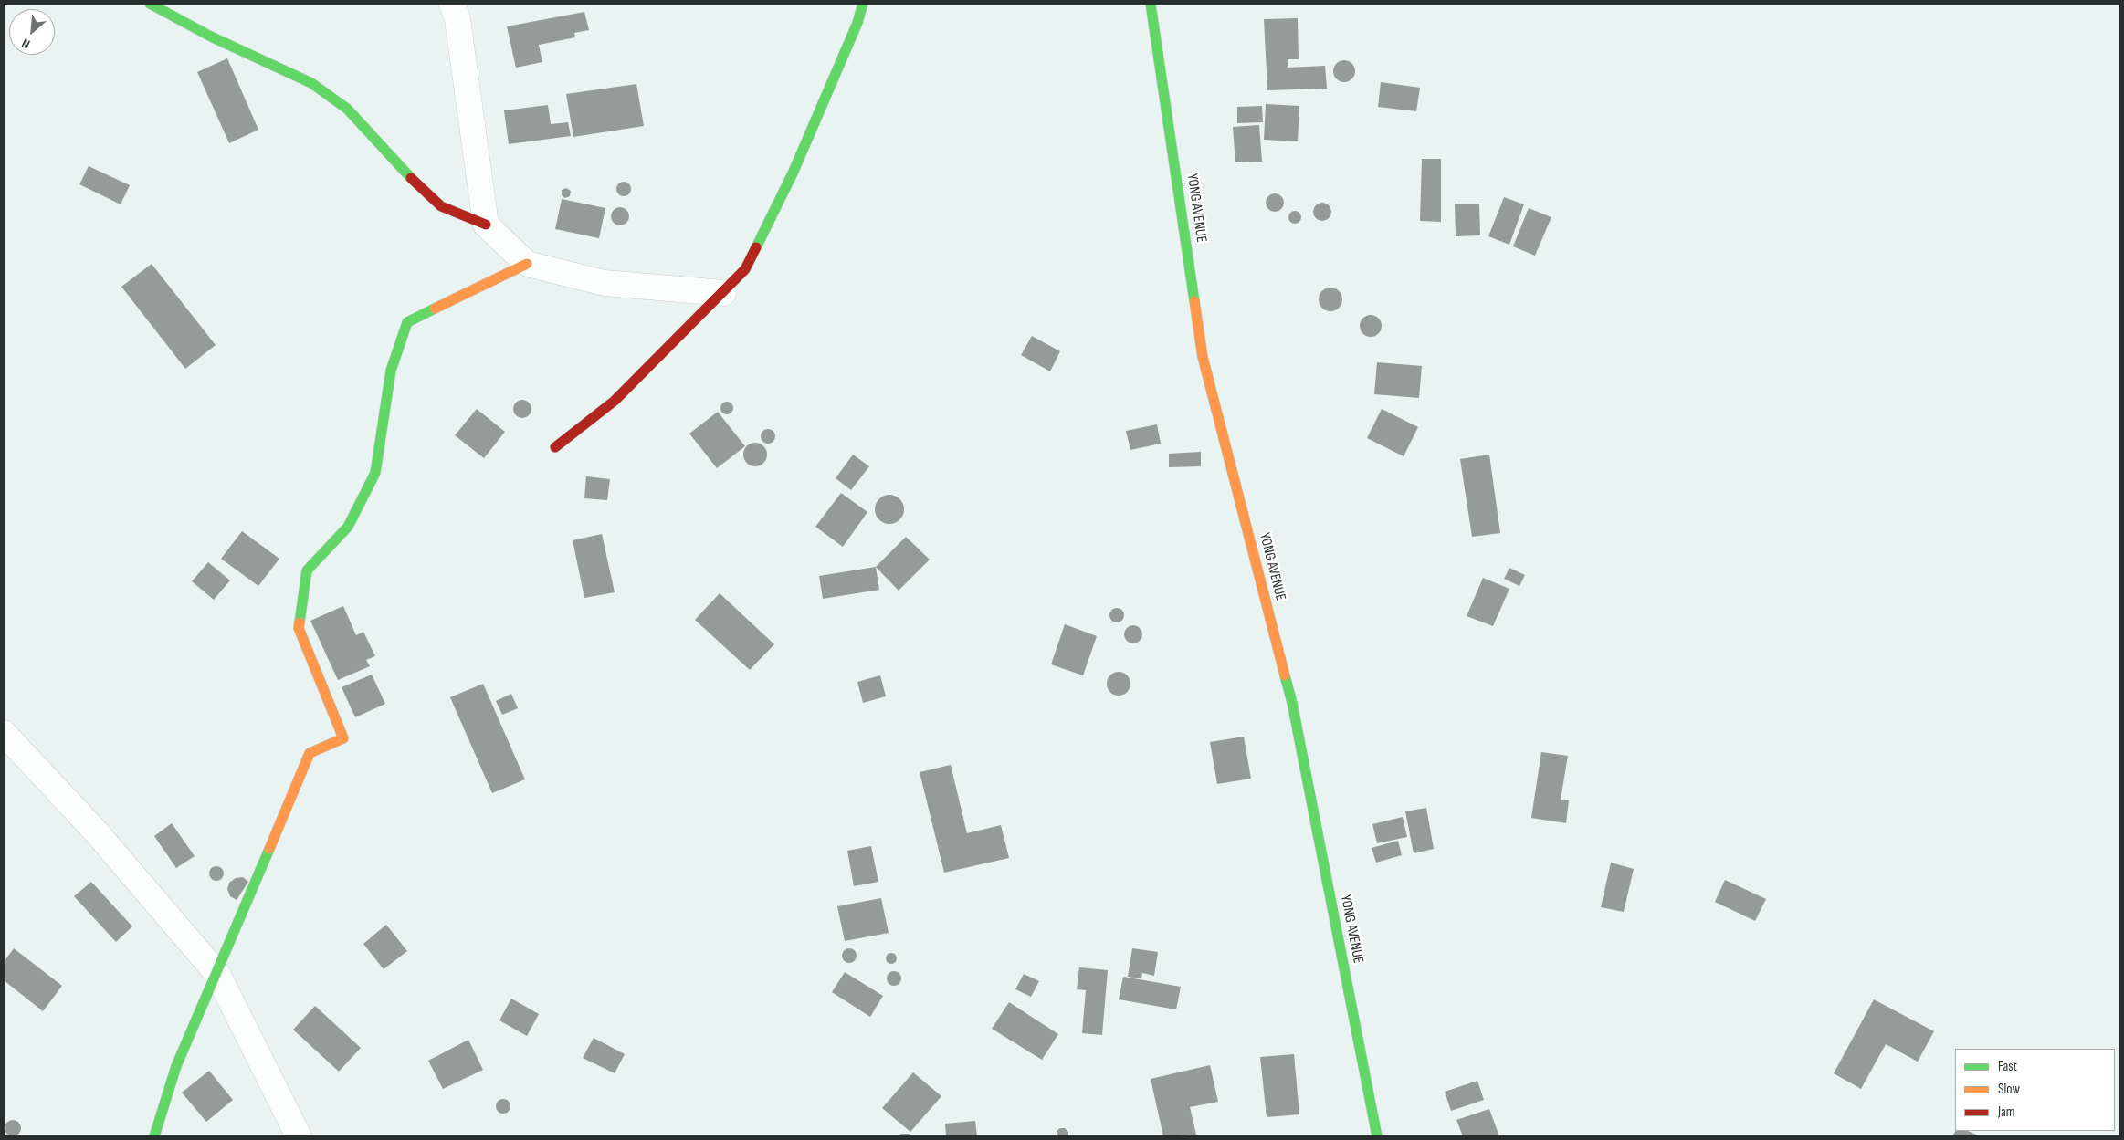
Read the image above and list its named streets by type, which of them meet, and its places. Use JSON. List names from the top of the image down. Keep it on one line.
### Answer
{"streets":{"street":["YONG AVENUE"]},"legend":["Fast","Slow","Jam"],"north":"bottom left"}
